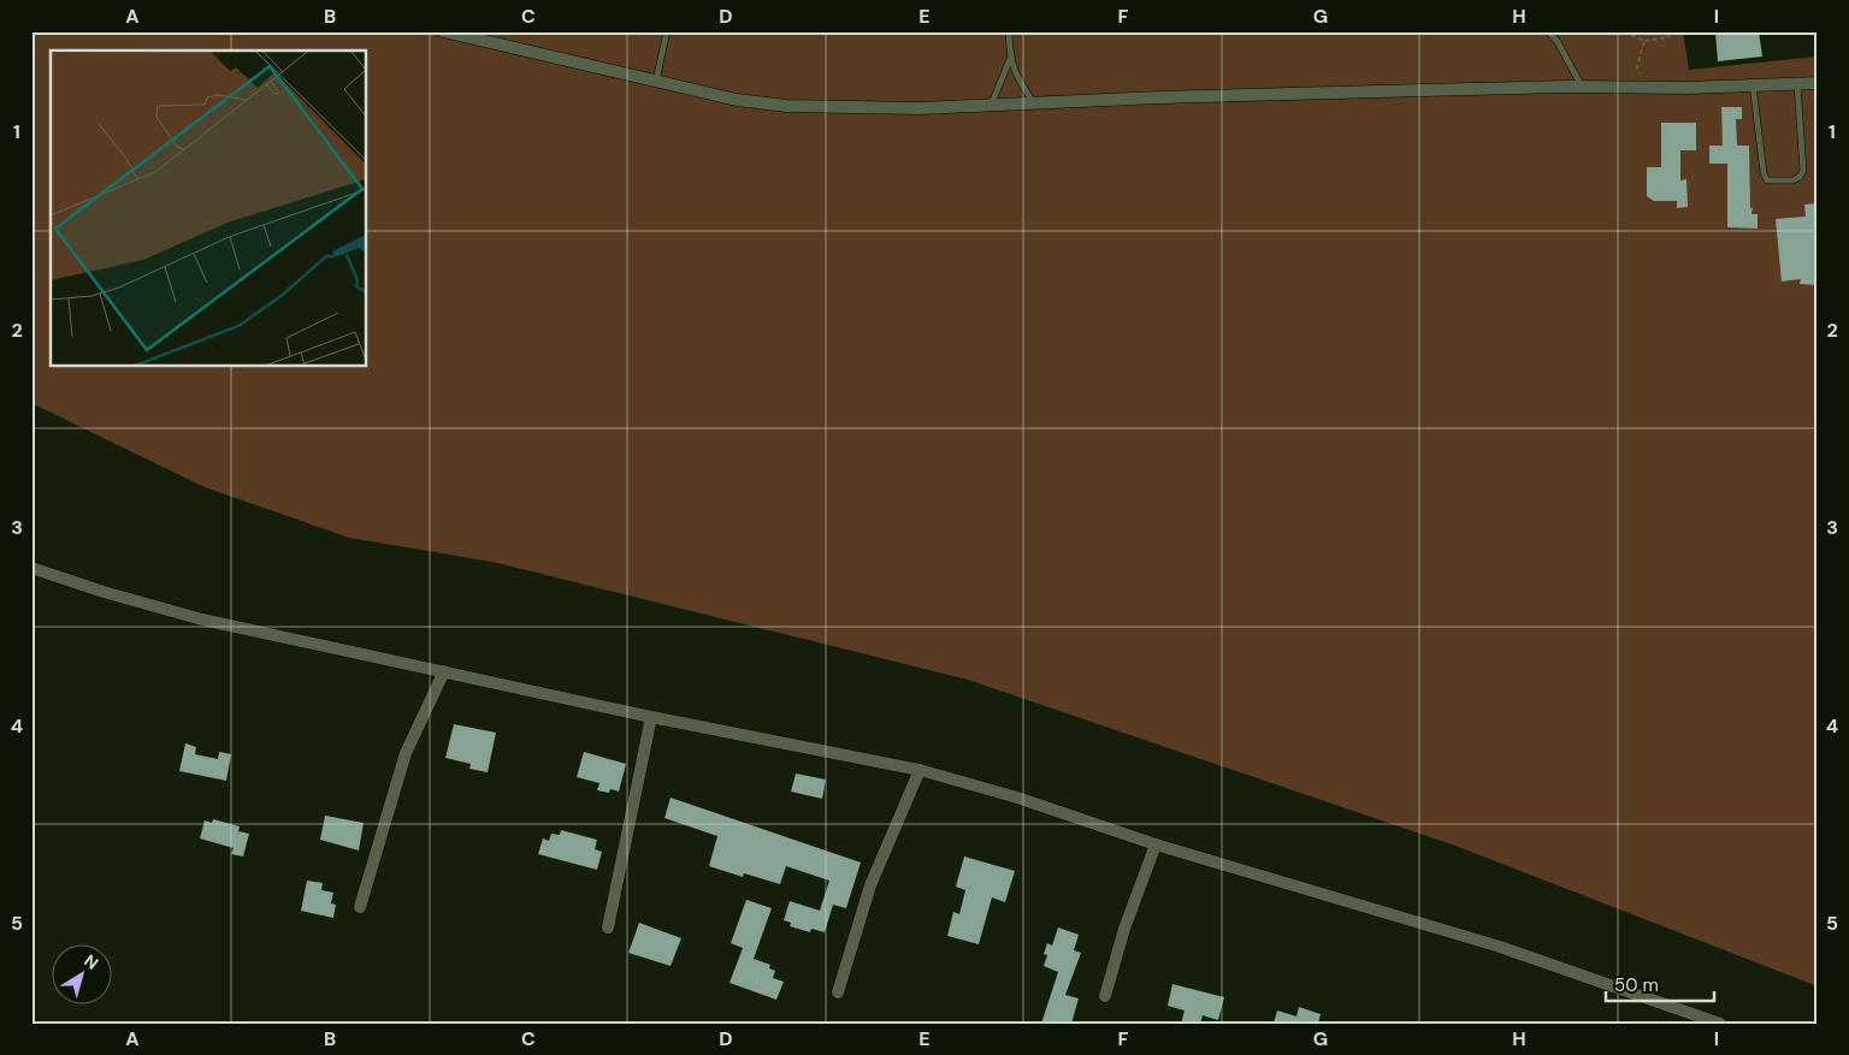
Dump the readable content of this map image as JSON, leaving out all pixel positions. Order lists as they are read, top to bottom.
{
  "scale_bar": "50 m",
  "north": "top right",
  "grid": {
    "columns": [
      "A",
      "B",
      "C",
      "D",
      "E",
      "F",
      "G",
      "H",
      "I"
    ],
    "rows": [
      "1",
      "2",
      "3",
      "4",
      "5"
    ]
  }
}
